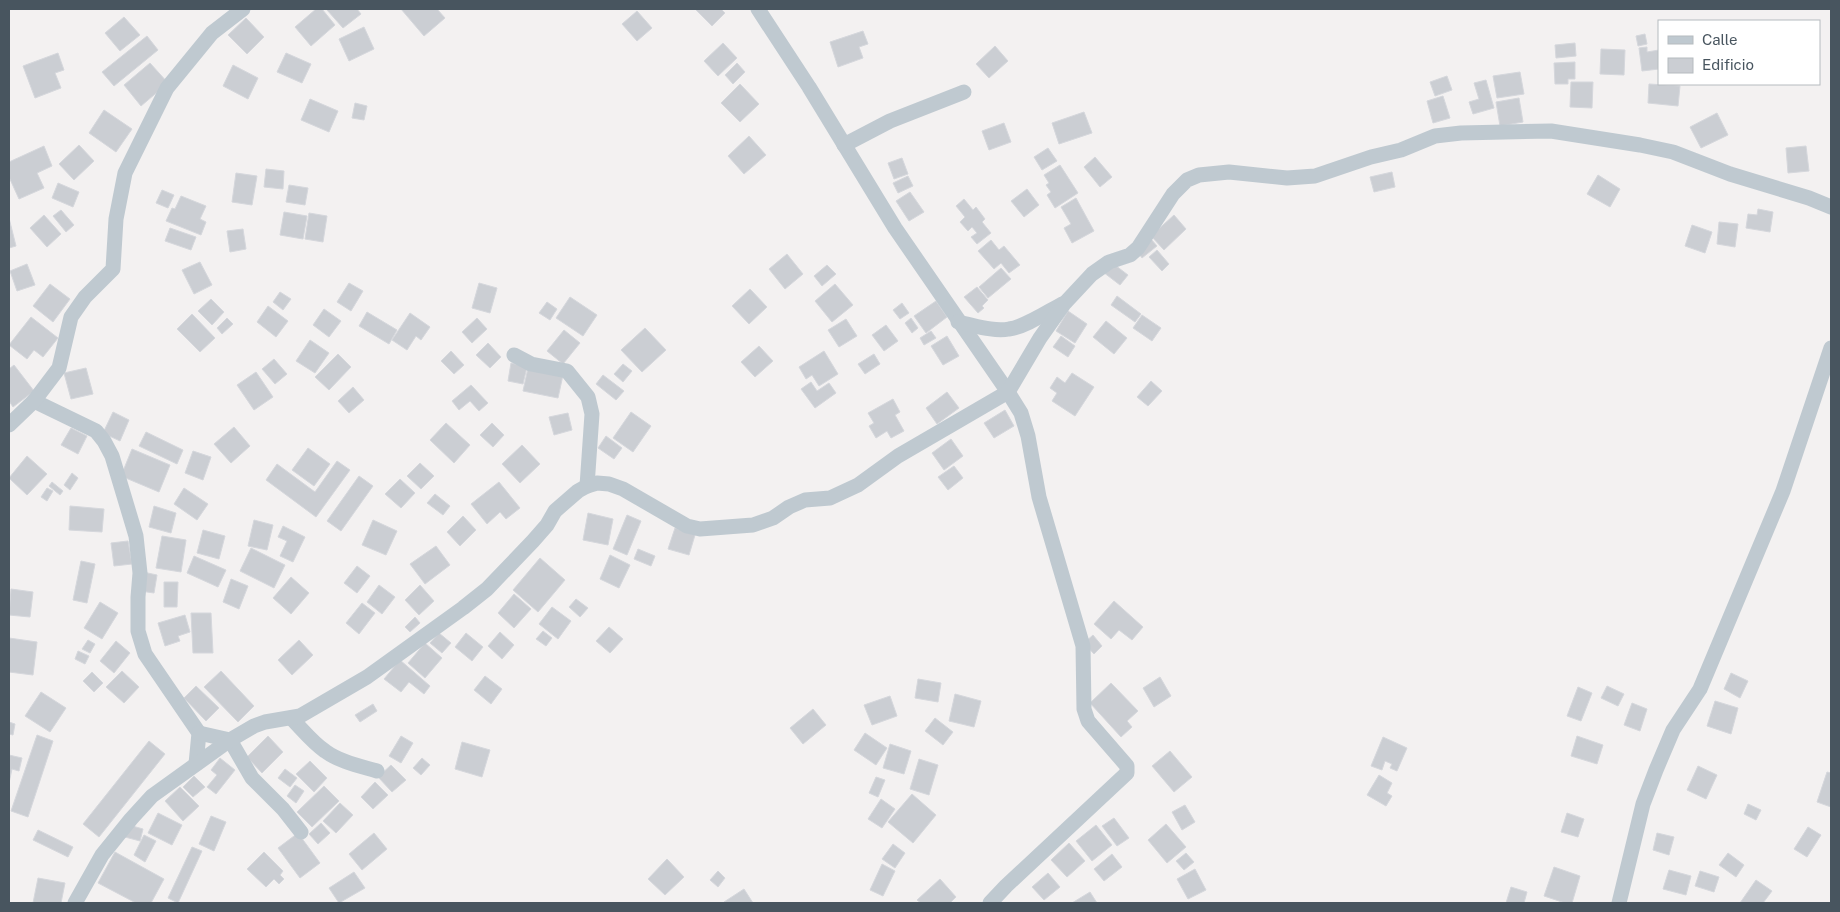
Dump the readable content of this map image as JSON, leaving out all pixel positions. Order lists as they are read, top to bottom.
{
  "legend": ["Calle", "Edificio"]
}
